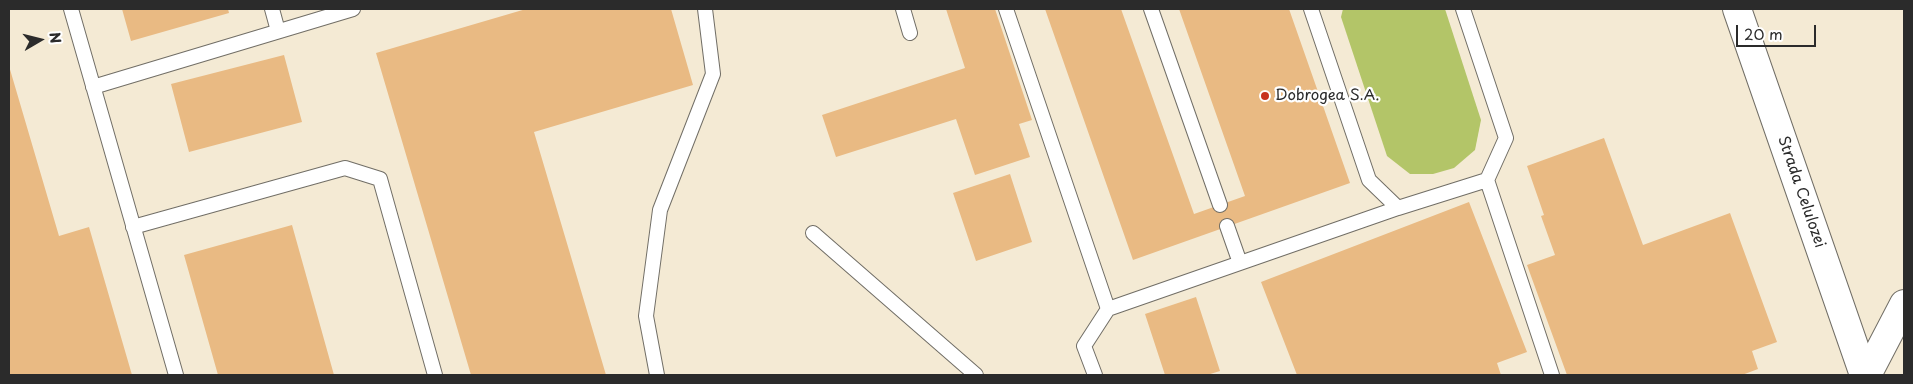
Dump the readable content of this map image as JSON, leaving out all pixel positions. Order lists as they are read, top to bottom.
{
  "streets": {
    "street": ["Strada Celulozei"]
  },
  "places": ["Dobrogea S.A."],
  "scale_bar": "20 m",
  "north": "right"
}
